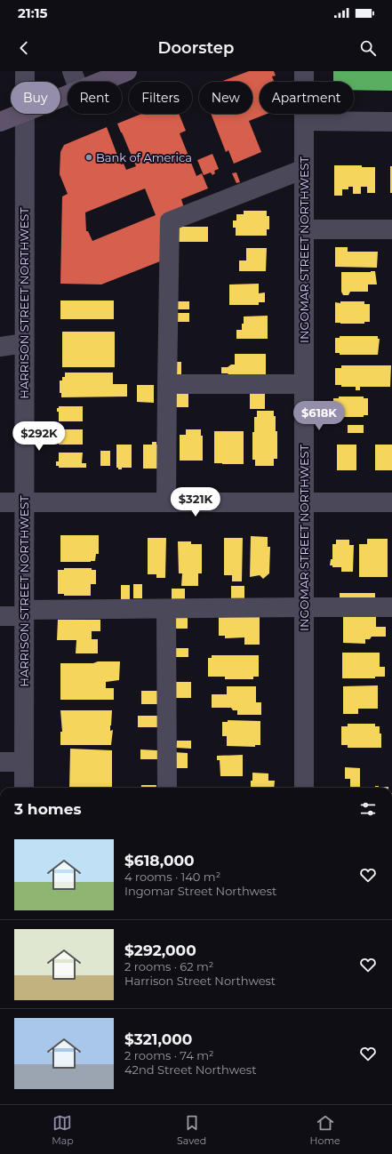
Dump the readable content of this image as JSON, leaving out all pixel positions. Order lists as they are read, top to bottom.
{
  "streets": {
    "street": ["INGOMAR STREET NORTHWEST", "HARRISON STREET NORTHWEST"]
  },
  "places": ["Bank of America"],
  "page": {
    "status": "21:15",
    "header": "Doorstep",
    "chip": [
      "Buy",
      "Rent",
      "Filters",
      "New",
      "Apartment"
    ],
    "price": ["$618K", "$292K", "$321K"],
    "heading": "3 homes",
    "list": [
      {
        "name": "$618,000",
        "note": "4 rooms · 140 m² · Ingomar Street Northwest"
      },
      {
        "name": "$292,000",
        "note": "2 rooms · 62 m² · Harrison Street Northwest"
      },
      {
        "name": "$321,000",
        "note": "2 rooms · 74 m² · 42nd Street Northwest"
      }
    ],
    "tabs": ["Map", "Saved", "Home"]
  }
}
